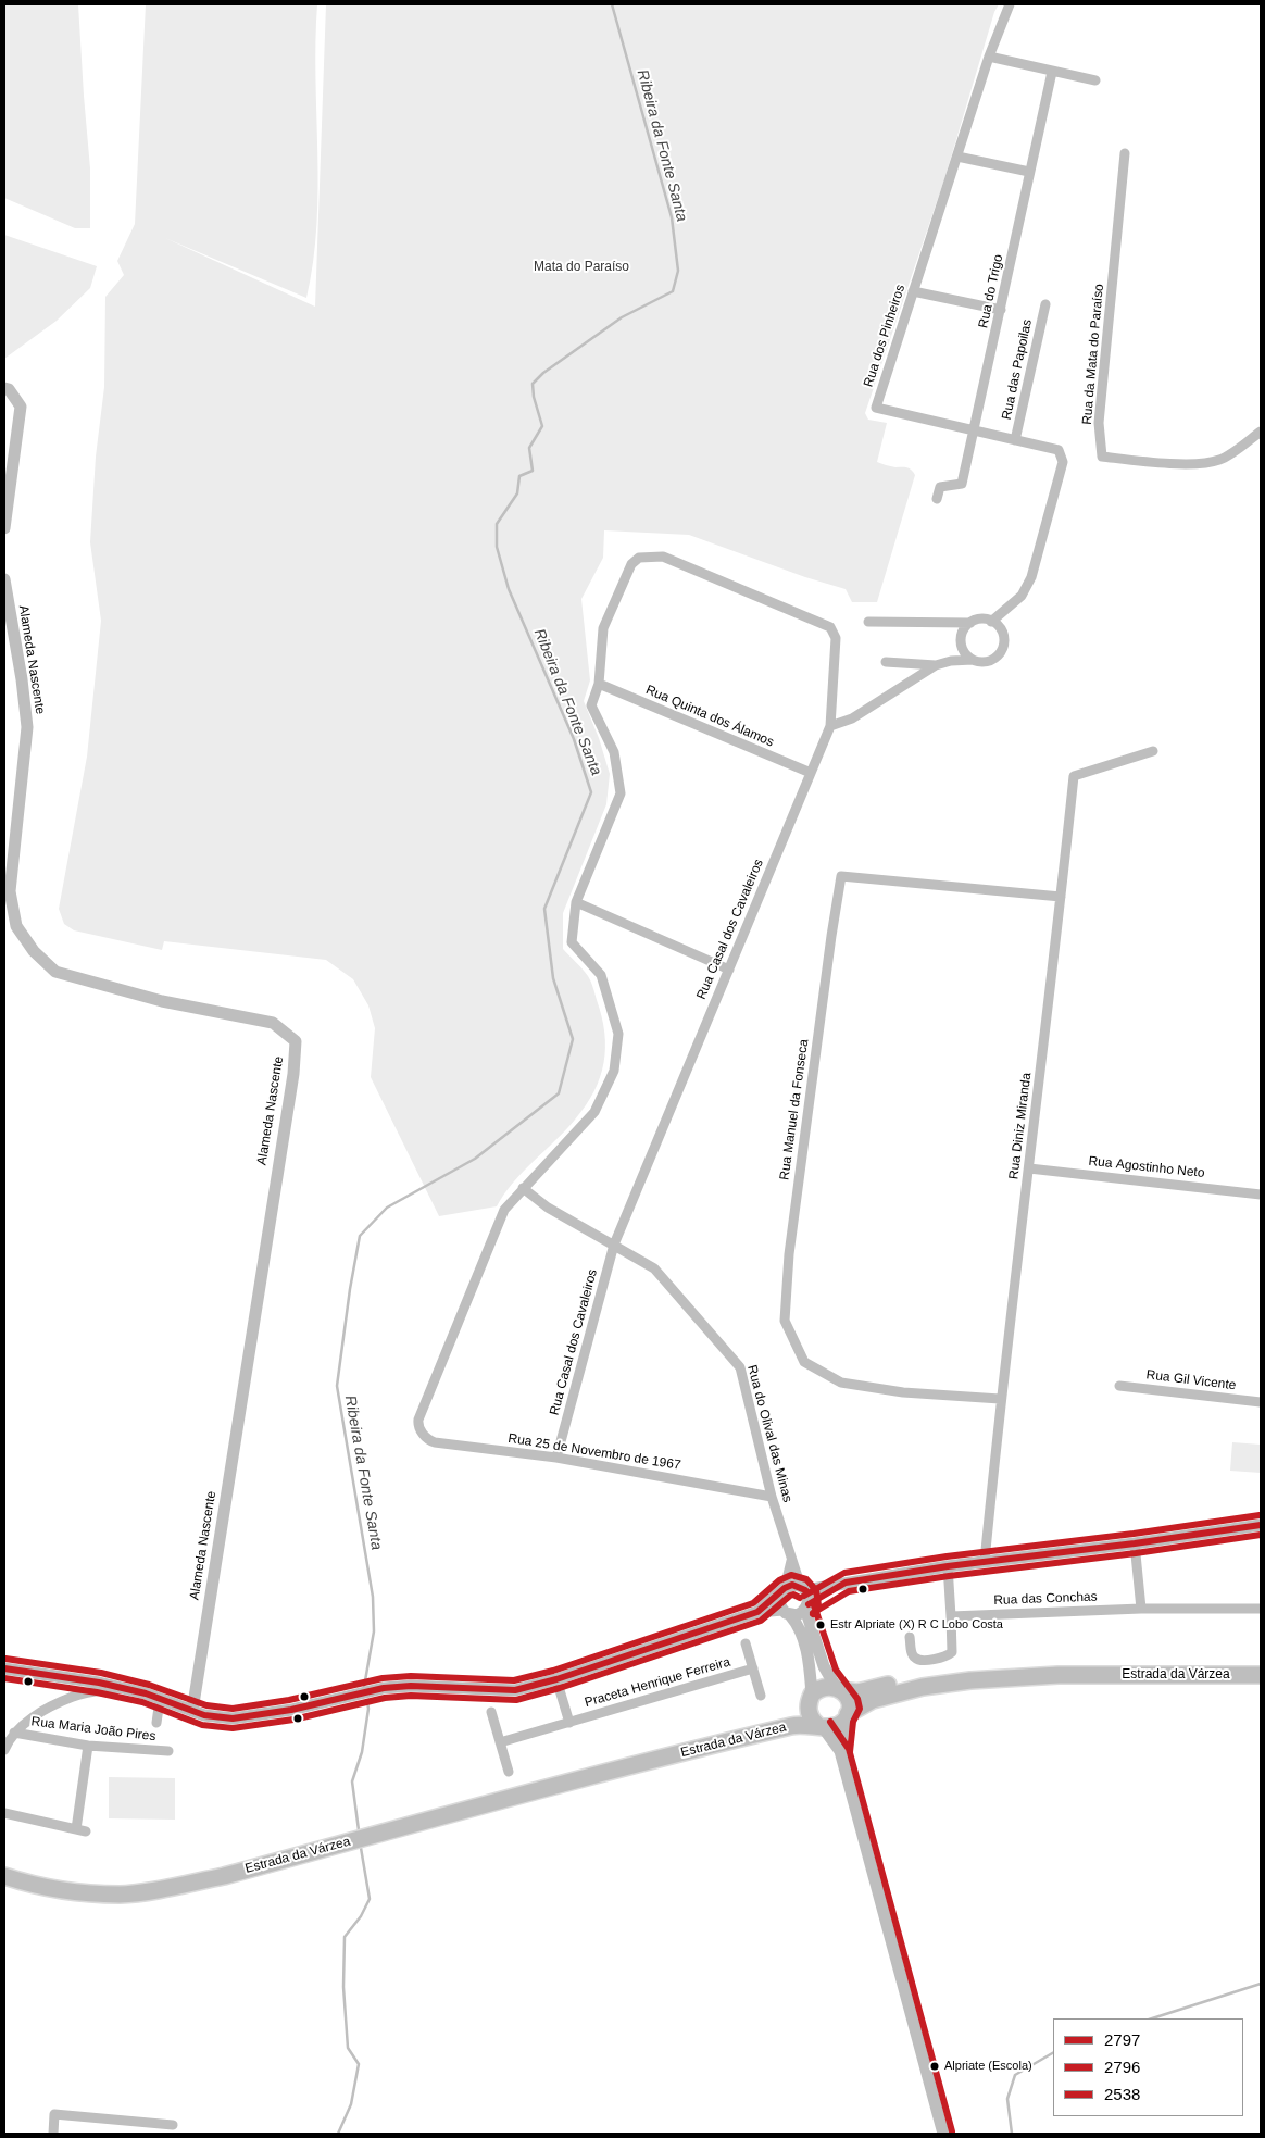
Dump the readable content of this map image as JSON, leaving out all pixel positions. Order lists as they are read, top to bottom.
{
  "streets": {
    "main road": ["Estrada da Várzea"],
    "street": [
      "Rua do Trigo",
      "Rua dos Pinheiros",
      "Rua da Mata do Paraíso",
      "Rua das Papoilas",
      "Alameda Nascente",
      "Rua Quinta dos Álamos",
      "Rua Casal dos Cavaleiros",
      "Rua Manuel da Fonseca",
      "Rua Diniz Miranda",
      "Rua Agostinho Neto",
      "Rua Gil Vicente",
      "Rua do Olival das Minas",
      "Rua 25 de Novembro de 1967",
      "Rua das Conchas",
      "Praceta Henrique Ferreira",
      "Rua Maria João Pires"
    ]
  },
  "crossings": [
    ["Rua do Trigo", "Rua dos Pinheiros"],
    ["Rua dos Pinheiros", "Rua das Papoilas"],
    ["Rua Quinta dos Álamos", "Rua Casal dos Cavaleiros"],
    ["Rua Casal dos Cavaleiros", "Rua do Olival das Minas"],
    ["Rua Casal dos Cavaleiros", "Rua 25 de Novembro de 1967"],
    ["Rua Manuel da Fonseca", "Rua Diniz Miranda"],
    ["Rua Diniz Miranda", "Rua Agostinho Neto"],
    ["Rua do Olival das Minas", "Rua 25 de Novembro de 1967"]
  ],
  "water": ["Ribeira da Fonte Santa"],
  "parks": ["Mata do Paraíso"],
  "places": ["Estr Alpriate (X) R C Lobo Costa", "Alpriate (Escola)"],
  "lines": ["transit line 2538", "transit line 2797", "transit line 2796"],
  "legend": ["2797", "2796", "2538"]
}
